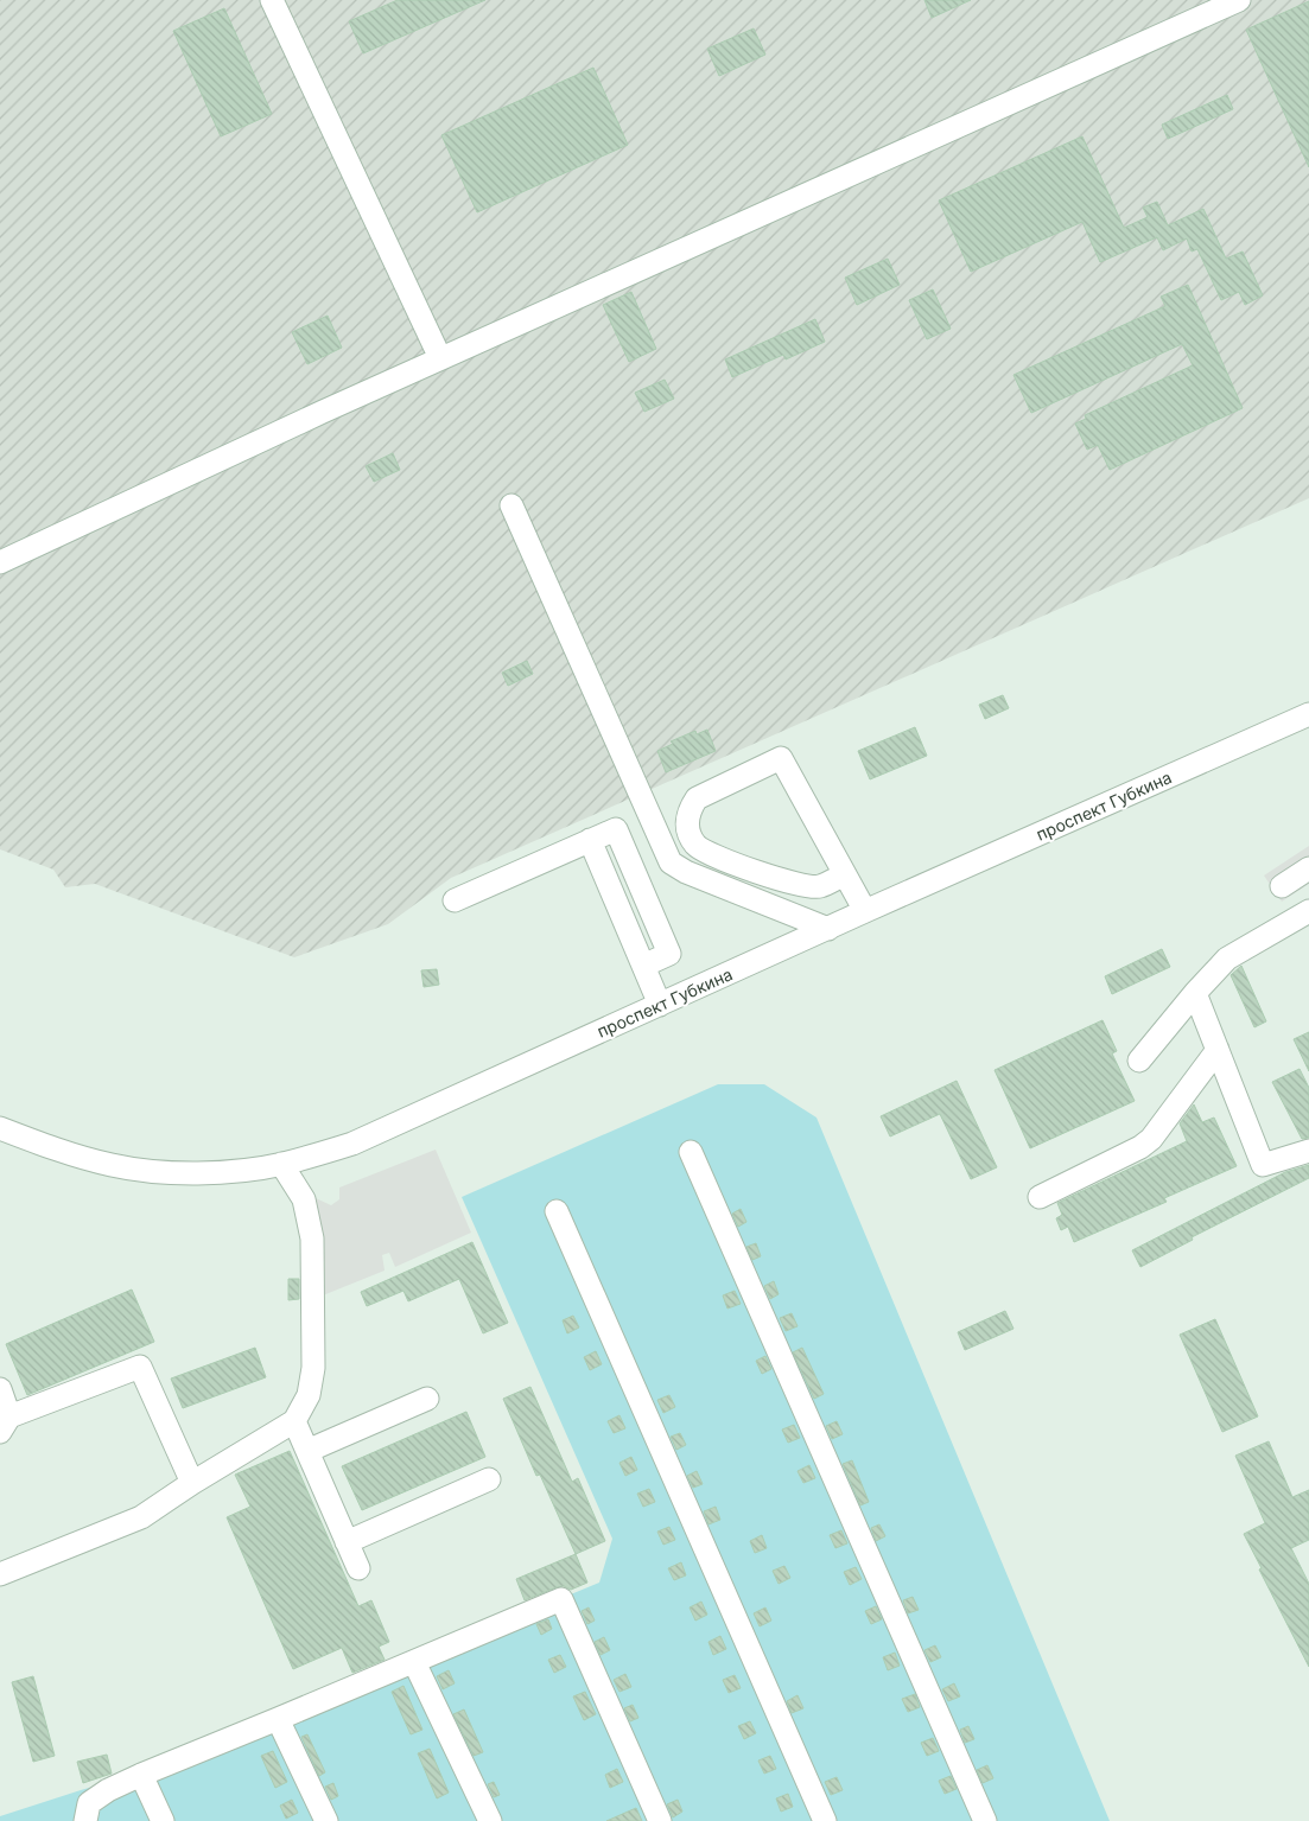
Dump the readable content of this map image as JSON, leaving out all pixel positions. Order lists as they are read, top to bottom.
{
  "streets": {
    "street": ["проспект Губкина"]
  }
}
